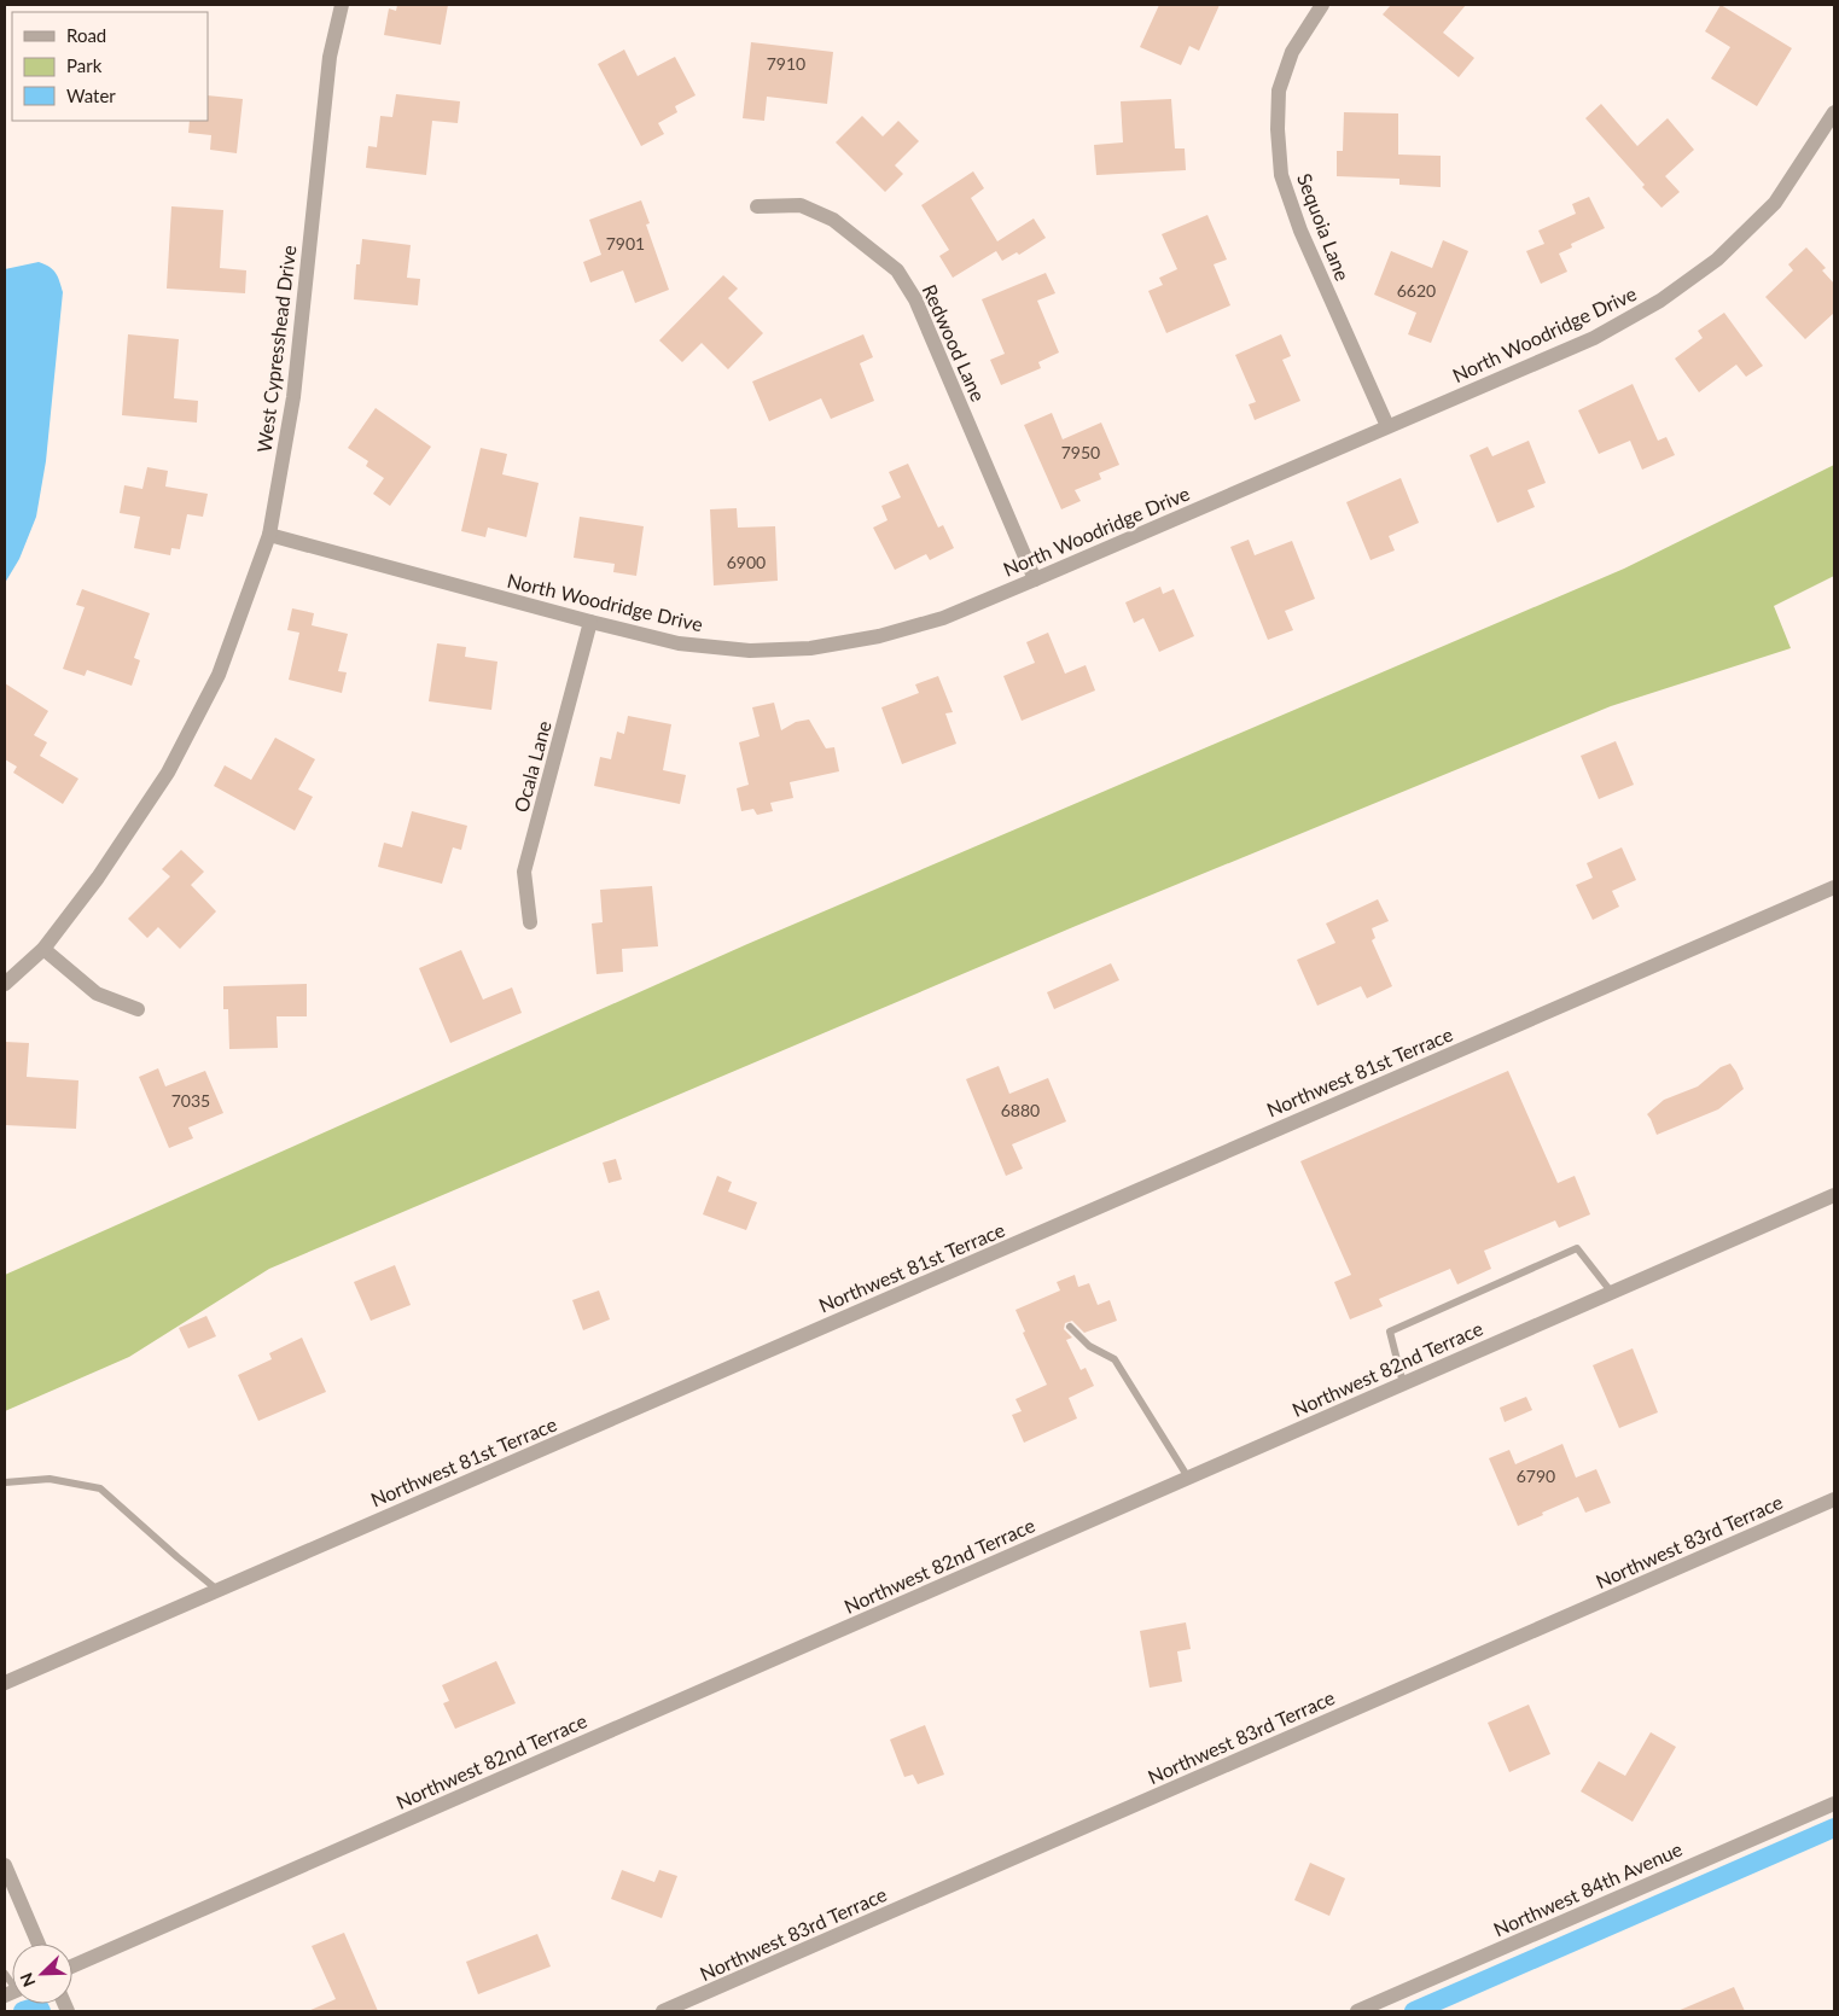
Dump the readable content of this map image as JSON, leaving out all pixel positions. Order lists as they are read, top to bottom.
{
  "streets": {
    "street": [
      "Sequoia Lane",
      "North Woodridge Drive",
      "Redwood Lane",
      "West Cypresshead Drive",
      "Ocala Lane",
      "Northwest 81st Terrace",
      "Northwest 82nd Terrace",
      "Northwest 83rd Terrace",
      "Northwest 84th Avenue"
    ]
  },
  "crossings": [
    ["Sequoia Lane", "North Woodridge Drive"],
    ["North Woodridge Drive", "Redwood Lane"],
    ["North Woodridge Drive", "West Cypresshead Drive"],
    ["North Woodridge Drive", "Ocala Lane"]
  ],
  "house_numbers": [
    "7910",
    "7901",
    "6620",
    "7950",
    "6900",
    "7035",
    "6880",
    "6790"
  ],
  "legend": ["Road", "Park", "Water"],
  "north": "bottom left"
}
